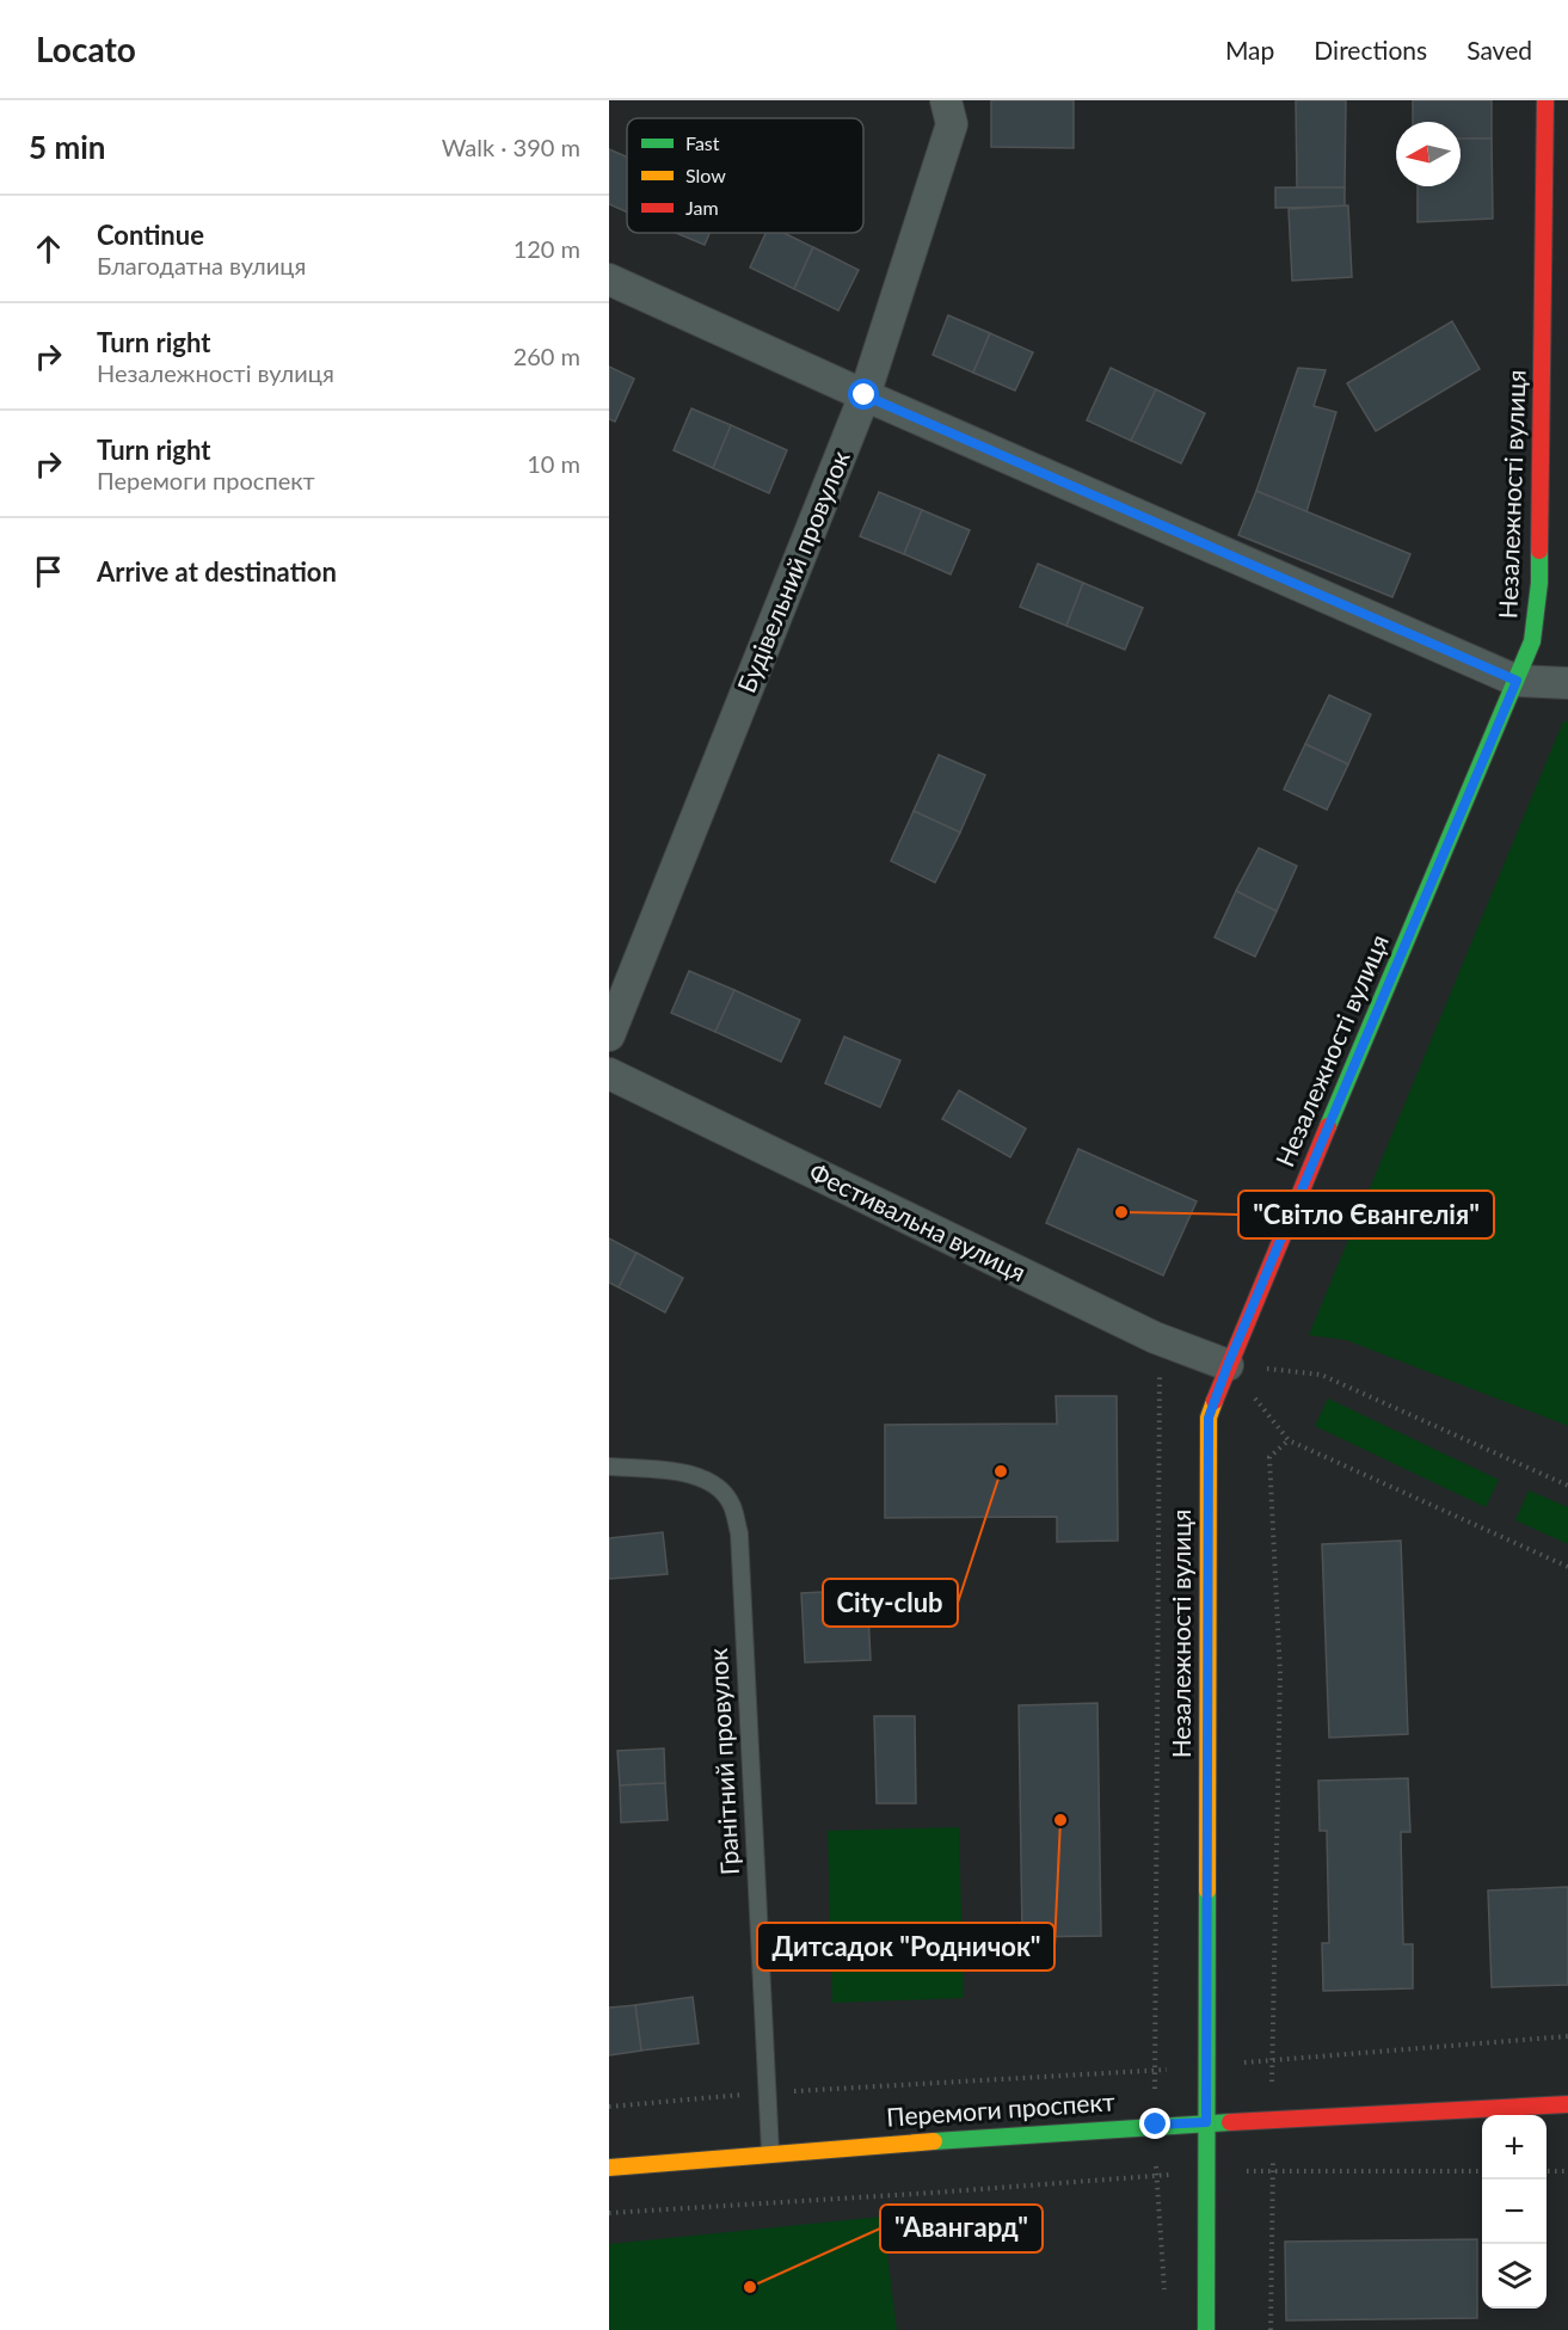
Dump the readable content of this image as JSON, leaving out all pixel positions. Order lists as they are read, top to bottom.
{
  "streets": {
    "street": [
      "Незалежності вулиця",
      "Будівельний провулок",
      "Фестивальна вулиця",
      "Перемоги проспект"
    ],
    "lane": ["Гранітний провулок"]
  },
  "crossings": [
    ["Незалежності вулиця", "Фестивальна вулиця"],
    ["Незалежності вулиця", "Перемоги проспект"],
    ["Гранітний провулок", "Перемоги проспект"]
  ],
  "places": [
    "\"Світло Євангелія\"",
    "City-club",
    "Дитсадок \"Родничок\"",
    "\"Авангард\""
  ],
  "legend": ["Fast", "Slow", "Jam"],
  "north": "left",
  "page": {
    "header": "Locato",
    "nav": ["Map", "Directions", "Saved"],
    "heading": ["5 min", "Walk · 390 m"],
    "list": [
      ["Continue", "Благодатна вулиця", "120 m"],
      ["Turn right", "Незалежності вулиця", "260 m"],
      ["Turn right", "Перемоги проспект", "10 m"],
      "Arrive at destination"
    ],
    "map_buttons": ["+", "−"]
  }
}
